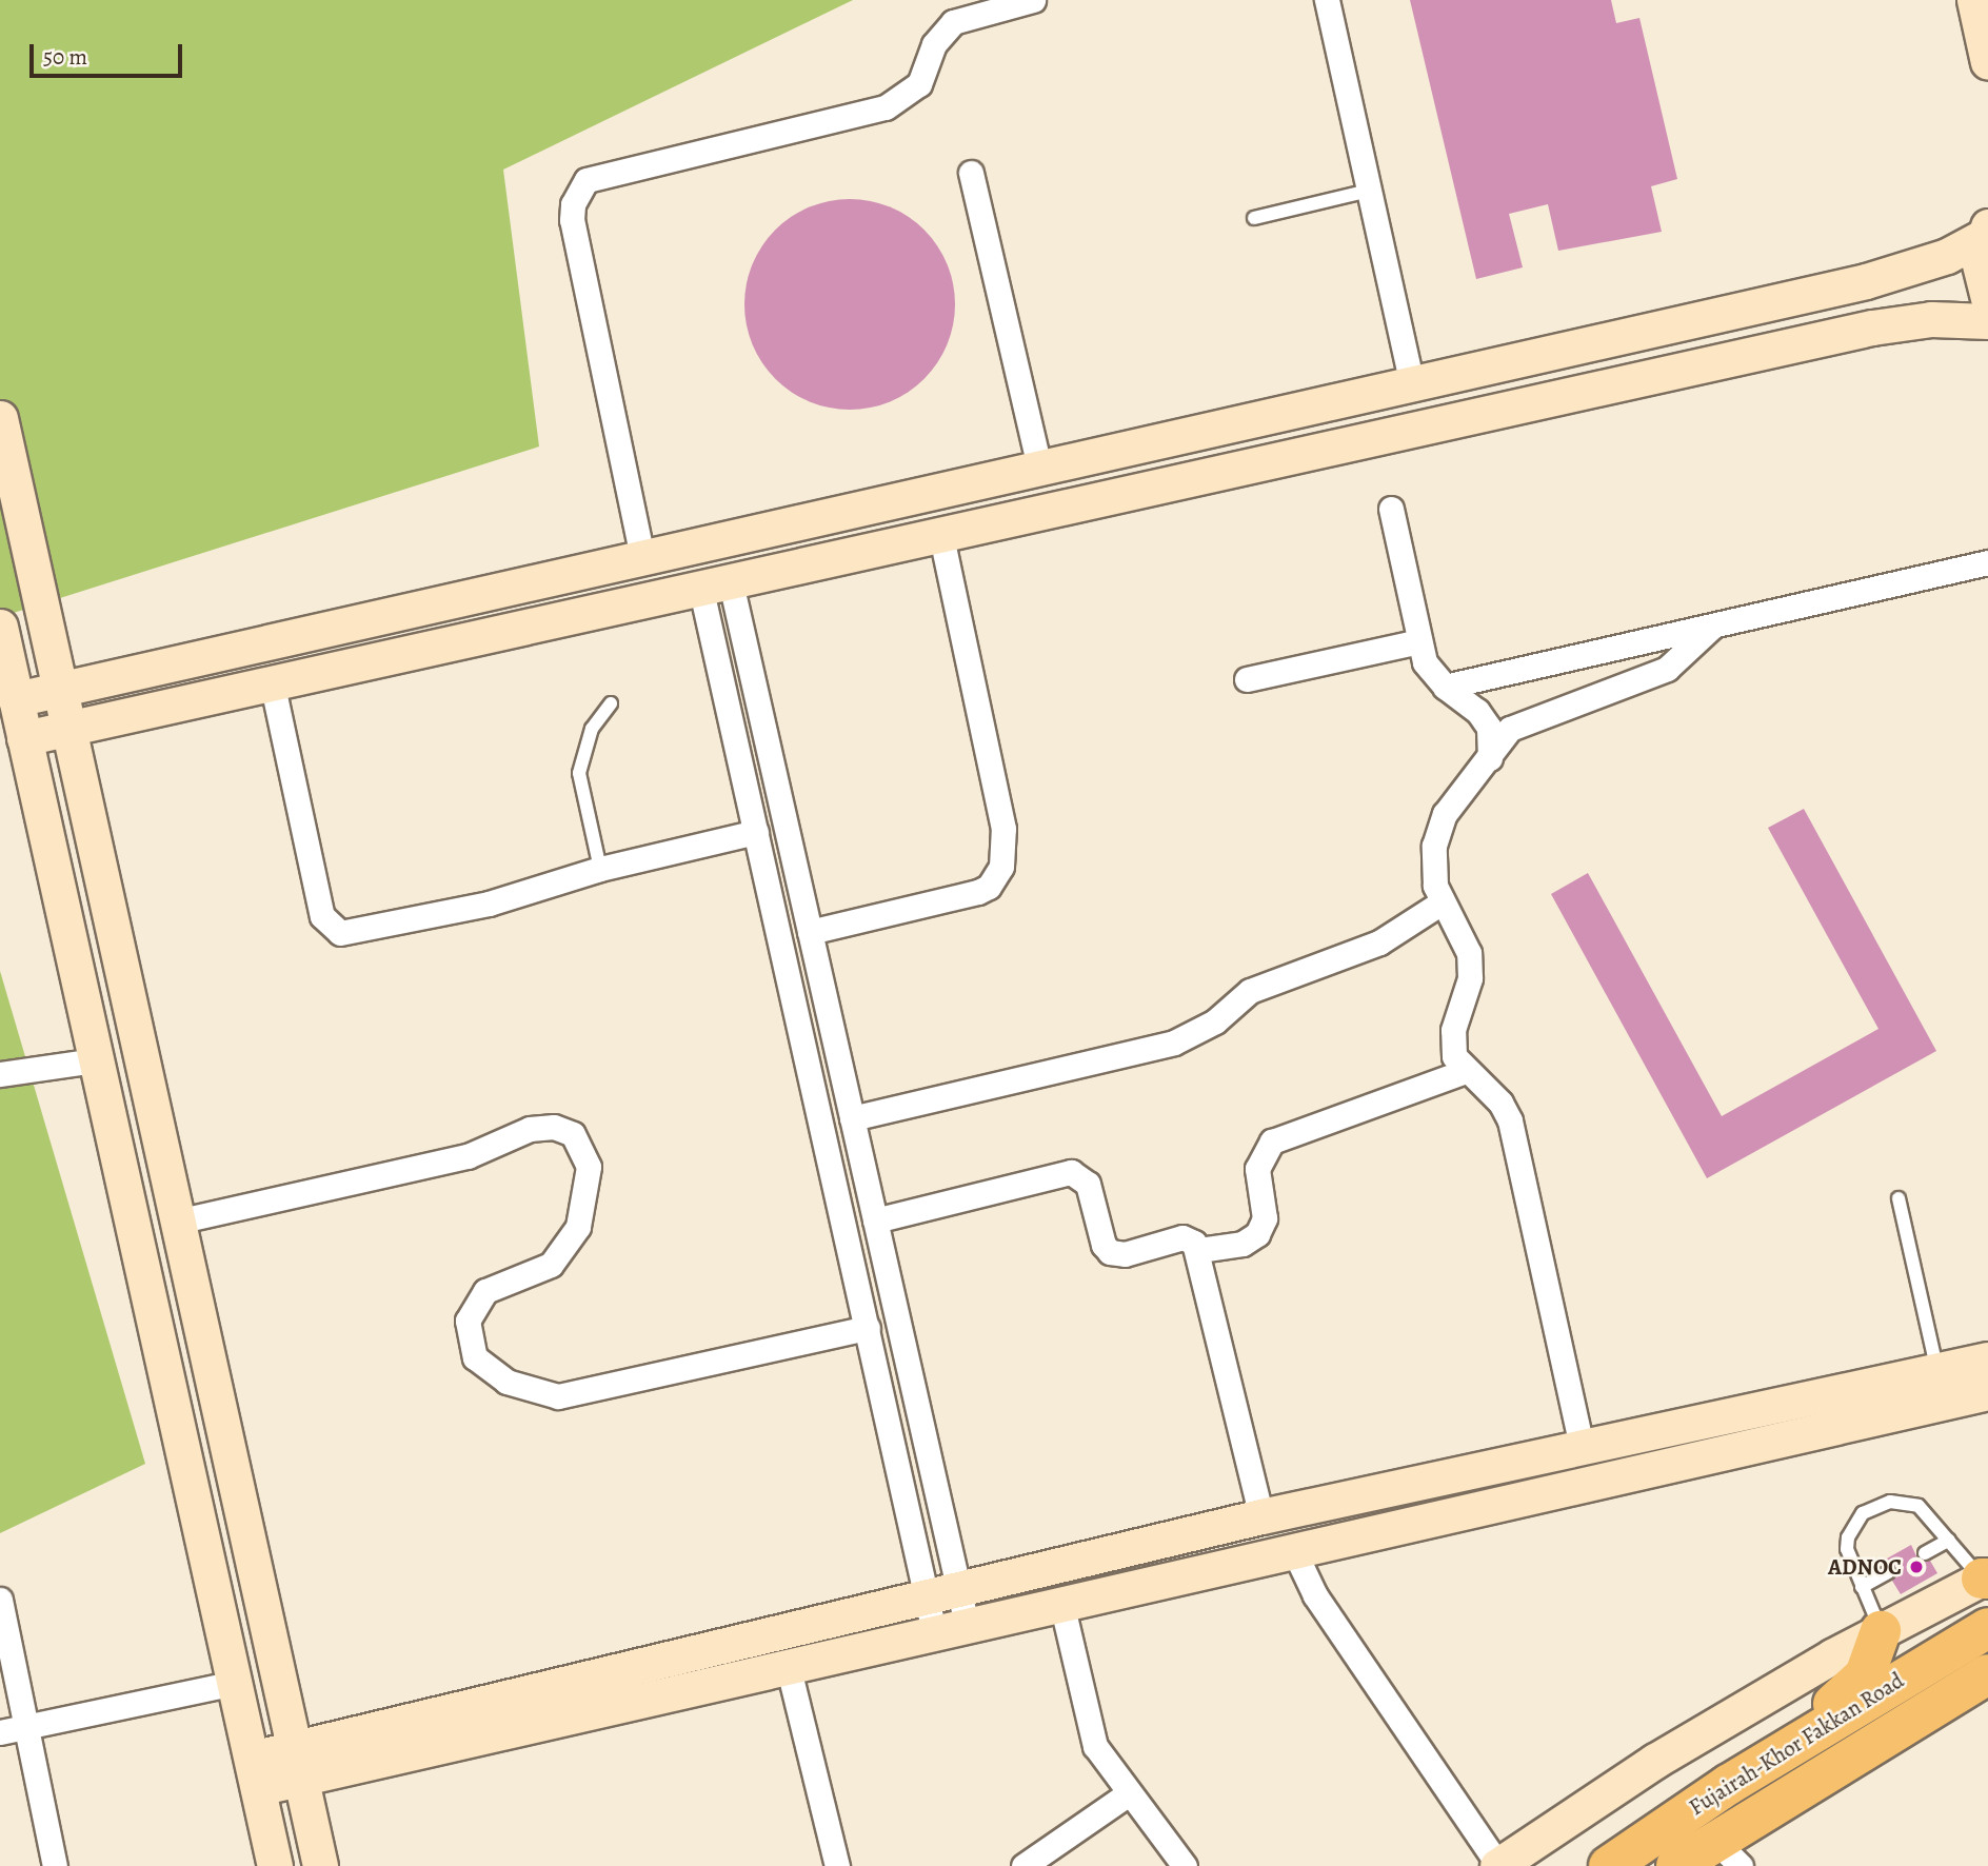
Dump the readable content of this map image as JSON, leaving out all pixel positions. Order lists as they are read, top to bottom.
{
  "streets": {
    "highway": ["Fujairah-Khor Fakkan Road"]
  },
  "places": ["ADNOC"],
  "scale_bar": "50 m"
}
